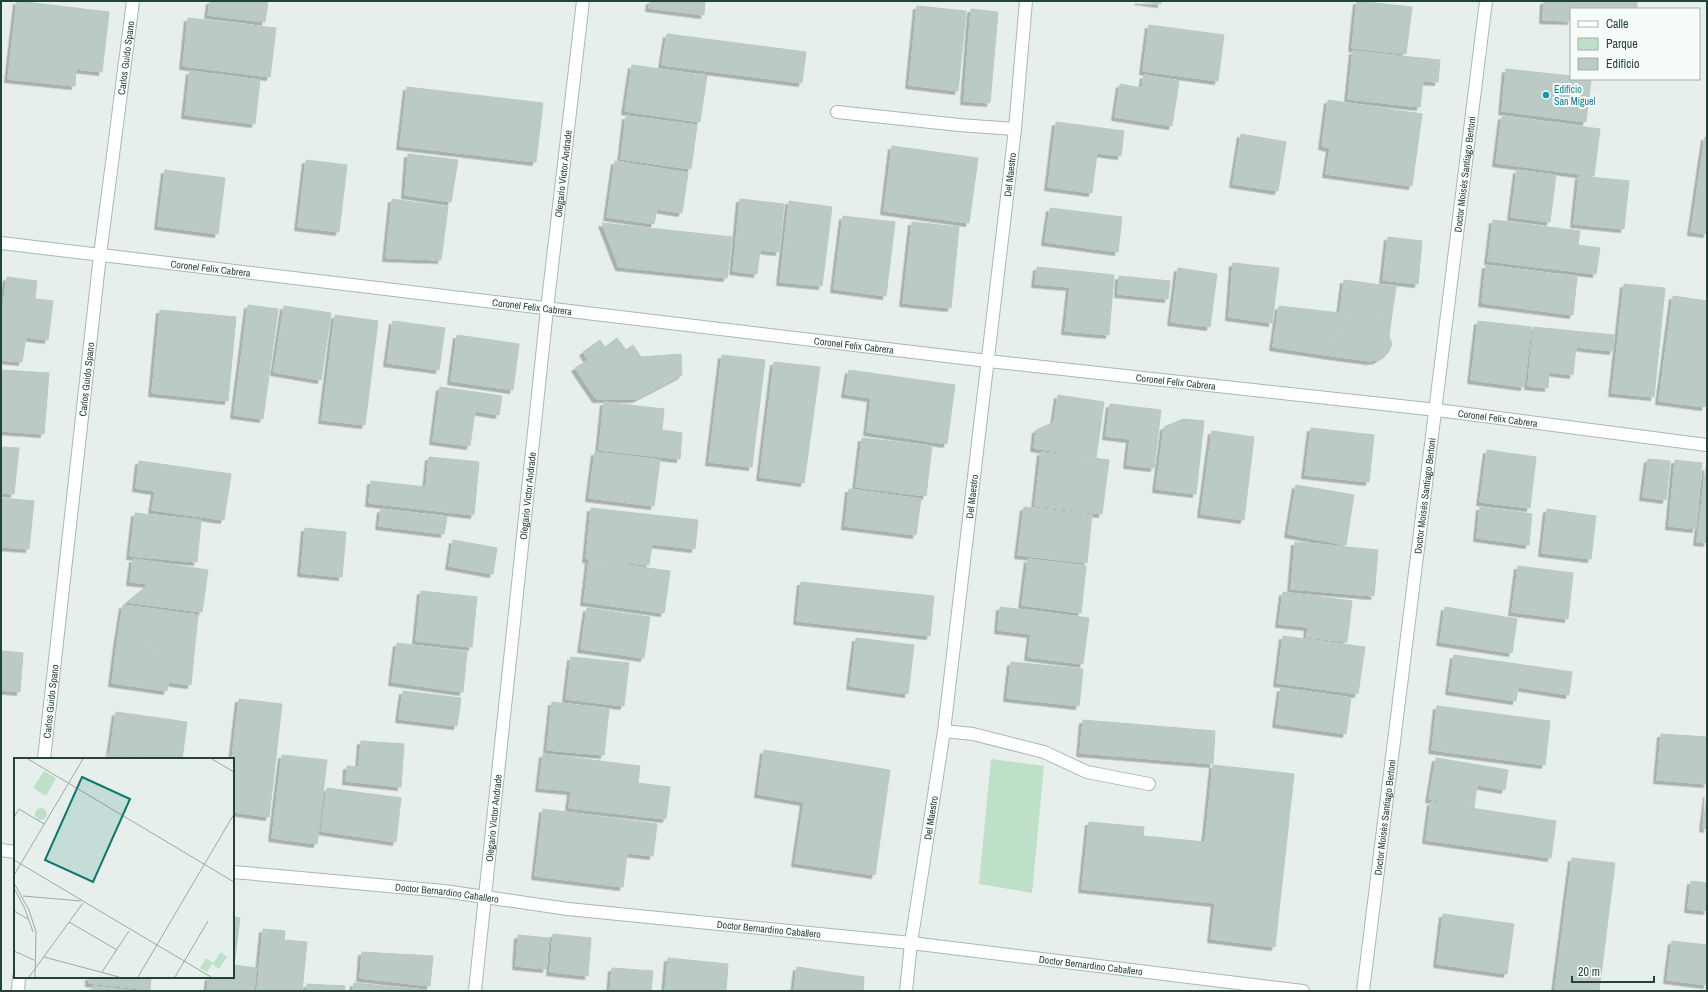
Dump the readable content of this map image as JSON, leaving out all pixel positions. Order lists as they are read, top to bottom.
{
  "streets": {
    "street": [
      "Carlos Guido Spano",
      "Olegario Victor Andrade",
      "Del Maestro",
      "Doctor Moisés Santiago Bertoni",
      "Coronel Felix Cabrera",
      "Doctor Bernardino Caballero"
    ]
  },
  "crossings": [
    ["Carlos Guido Spano", "Coronel Felix Cabrera"],
    ["Olegario Victor Andrade", "Coronel Felix Cabrera"],
    ["Olegario Victor Andrade", "Doctor Bernardino Caballero"],
    ["Del Maestro", "Coronel Felix Cabrera"],
    ["Del Maestro", "Doctor Bernardino Caballero"],
    ["Doctor Moisés Santiago Bertoni", "Coronel Felix Cabrera"]
  ],
  "places": ["Edificio San Miguel"],
  "legend": ["Calle", "Parque", "Edificio"],
  "scale_bar": "20 m"
}
